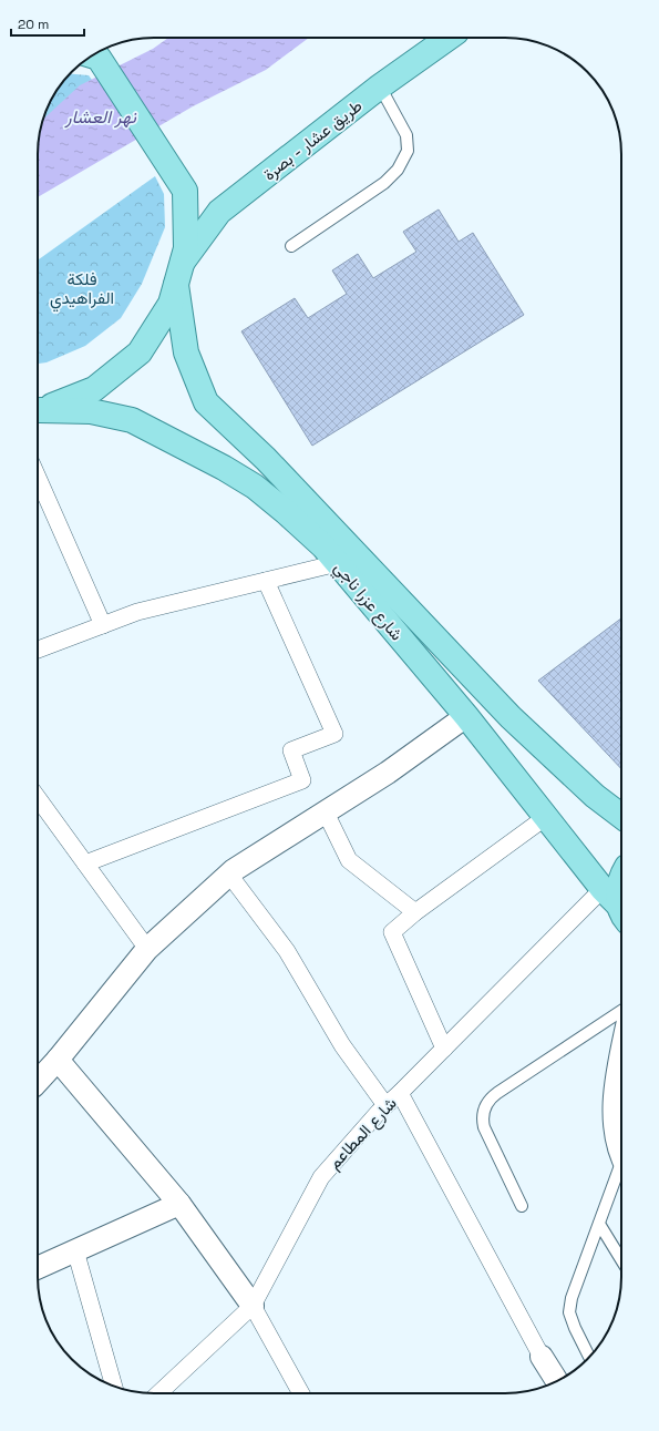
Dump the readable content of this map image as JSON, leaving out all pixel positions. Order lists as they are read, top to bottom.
{
  "streets": {
    "main road": ["طريق عشار - بصرة", "شارع عزرا ناجي"],
    "street": ["شارع المطاعم"]
  },
  "crossings": [
    ["شارع عزرا ناجي", "شارع المطاعم"]
  ],
  "water": ["نهر العشار"],
  "parks": ["فلكة الفراهيدي"],
  "scale_bar": "20 m"
}
